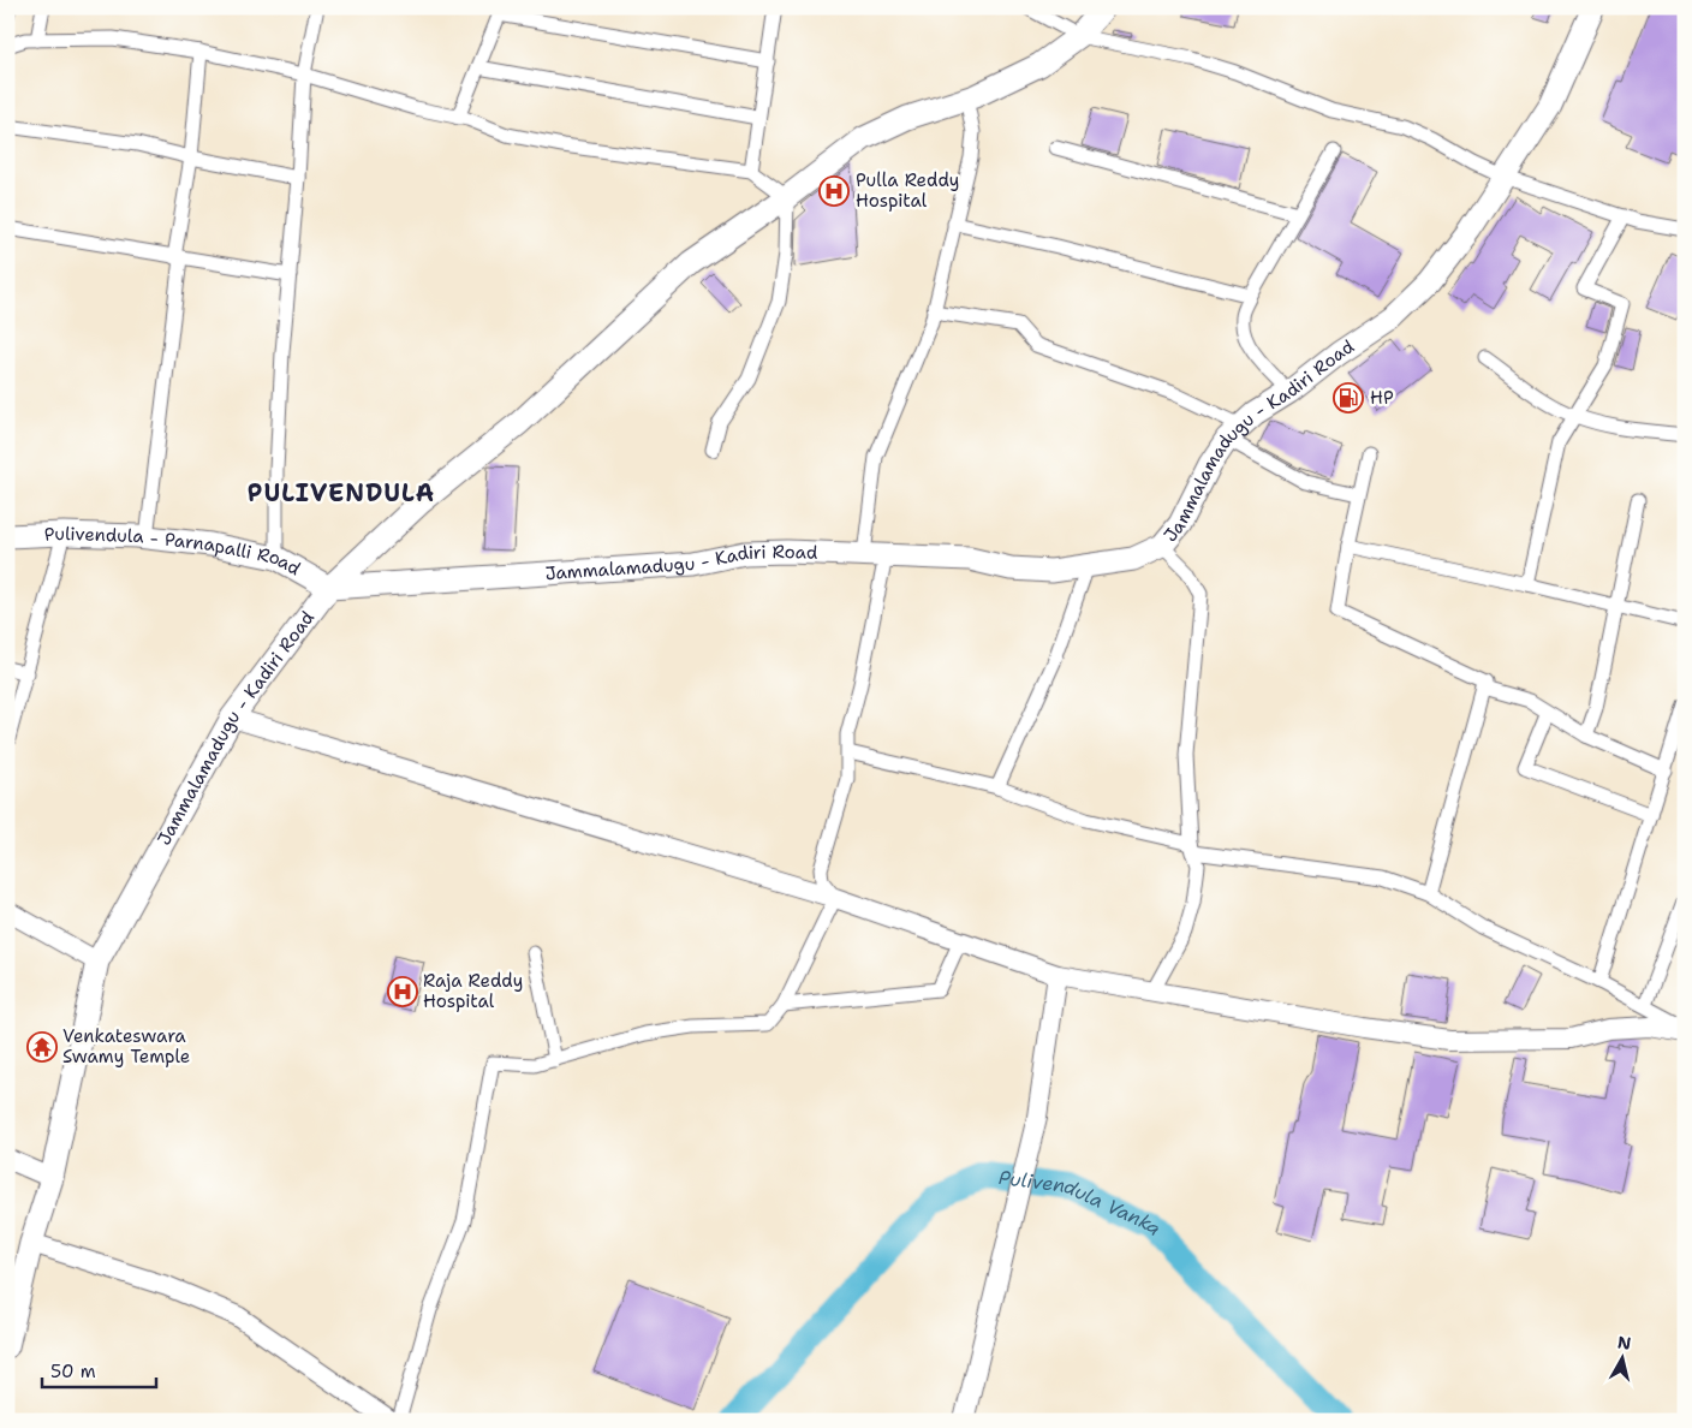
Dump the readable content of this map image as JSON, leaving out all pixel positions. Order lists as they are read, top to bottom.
{
  "streets": {
    "main road": ["Jammalamadugu - Kadiri Road", "Pulivendula - Parnapalli Road"]
  },
  "crossings": [
    ["Jammalamadugu - Kadiri Road", "Pulivendula - Parnapalli Road"]
  ],
  "districts": ["PULIVENDULA"],
  "water": ["Pulivendula Vanka"],
  "places": {
    "hospital": ["Pulla Reddy Hospital", "Raja Reddy Hospital"],
    "fuel station": ["HP"],
    "temple": ["Venkateswara Swamy Temple"]
  },
  "scale_bar": "50 m",
  "north": "top"
}
